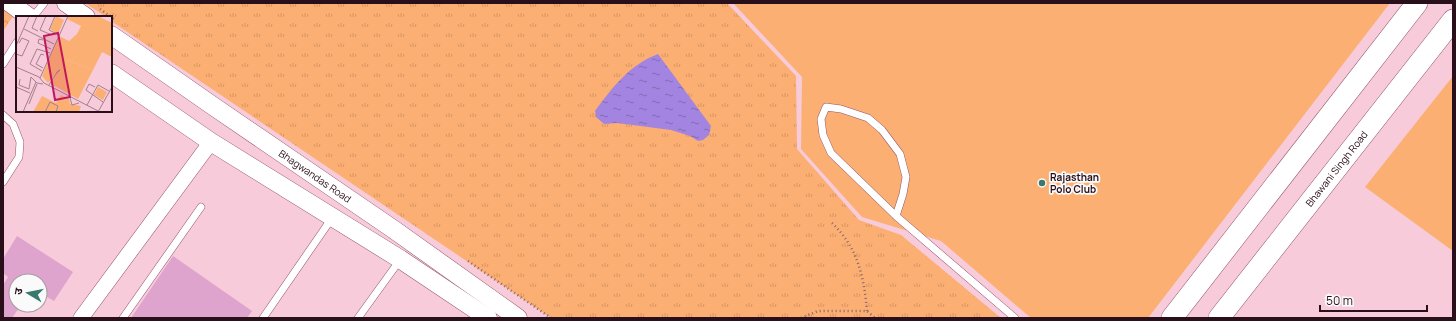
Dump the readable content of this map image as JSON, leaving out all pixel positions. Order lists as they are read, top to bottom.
{
  "streets": {
    "main road": ["Bhawani Singh Road"],
    "street": ["Bhagwandas Road"]
  },
  "places": ["Rajasthan Polo Club"],
  "scale_bar": "50 m",
  "north": "left"
}
